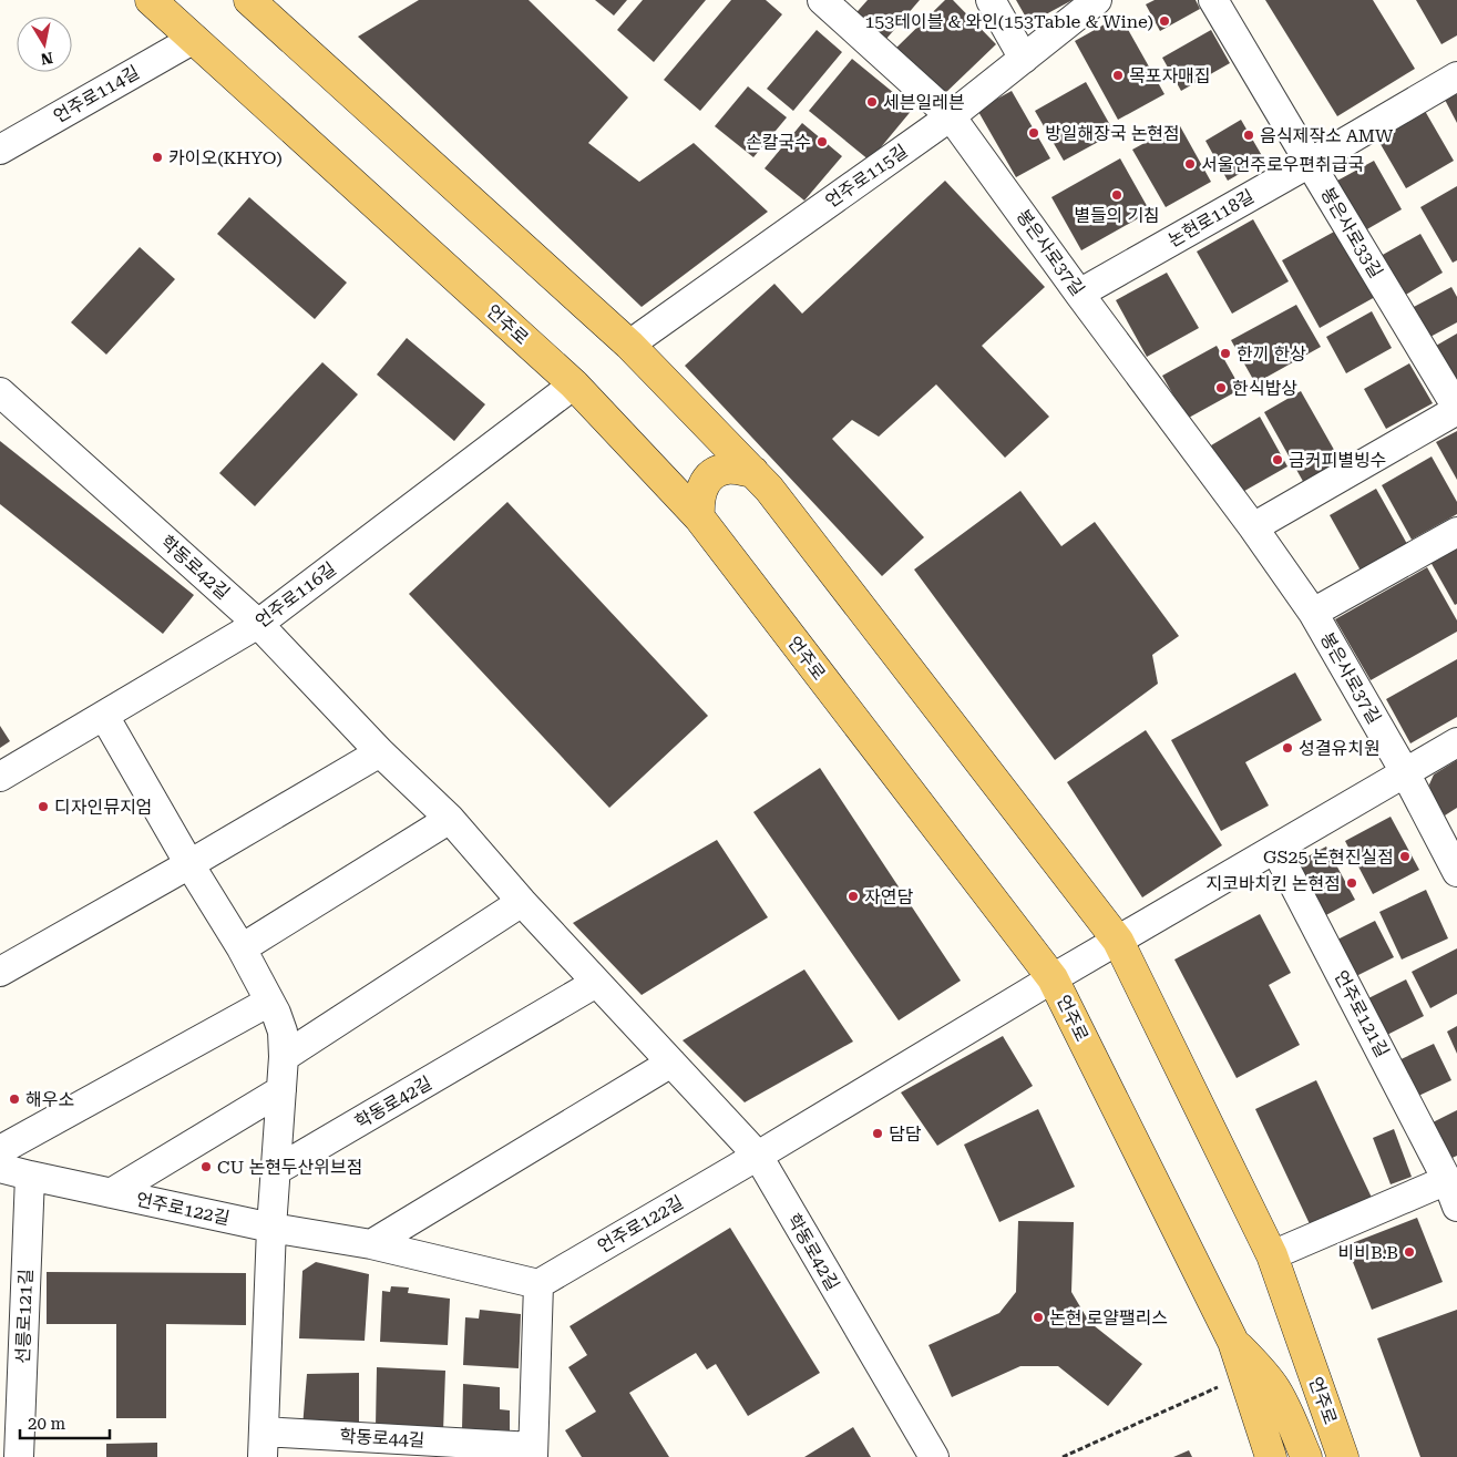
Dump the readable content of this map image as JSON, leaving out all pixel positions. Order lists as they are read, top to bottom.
{
  "streets": {
    "main road": ["언주로"],
    "street": [
      "언주로114길",
      "언주로115길",
      "논현로118길",
      "봉은사로33길",
      "봉은사로37길",
      "학동로42길",
      "언주로116길",
      "언주로121길",
      "언주로122길",
      "선릉로121길",
      "학동로44길"
    ]
  },
  "crossings": [
    ["언주로114길", "언주로"],
    ["언주로115길", "봉은사로37길"],
    ["언주로115길", "언주로"],
    ["논현로118길", "봉은사로33길"],
    ["논현로118길", "봉은사로37길"],
    ["언주로", "언주로116길"],
    ["언주로", "언주로122길"],
    ["학동로42길", "언주로116길"],
    ["학동로42길", "언주로122길"],
    ["언주로122길", "선릉로121길"],
    ["언주로122길", "학동로44길"]
  ],
  "places": [
    "153테이블 & 와인(153Table & Wine)",
    "목포자매집",
    "세븐일레븐",
    "방일해장국 논현점",
    "음식제작소 AMW",
    "손칼국수",
    "카이오(KHYO)",
    "서울언주로우편취급국",
    "별들의 기침",
    "한끼 한상",
    "한식밥상",
    "금커피별빙수",
    "성결유치원",
    "디자인뮤지엄",
    "GS25 논현진실점",
    "지코바치킨 논현점",
    "자연담",
    "해우소",
    "담담",
    "CU 논현두산위브점",
    "비비B.B",
    "논현 로얄팰리스"
  ],
  "scale_bar": "20 m",
  "north": "bottom"
}
